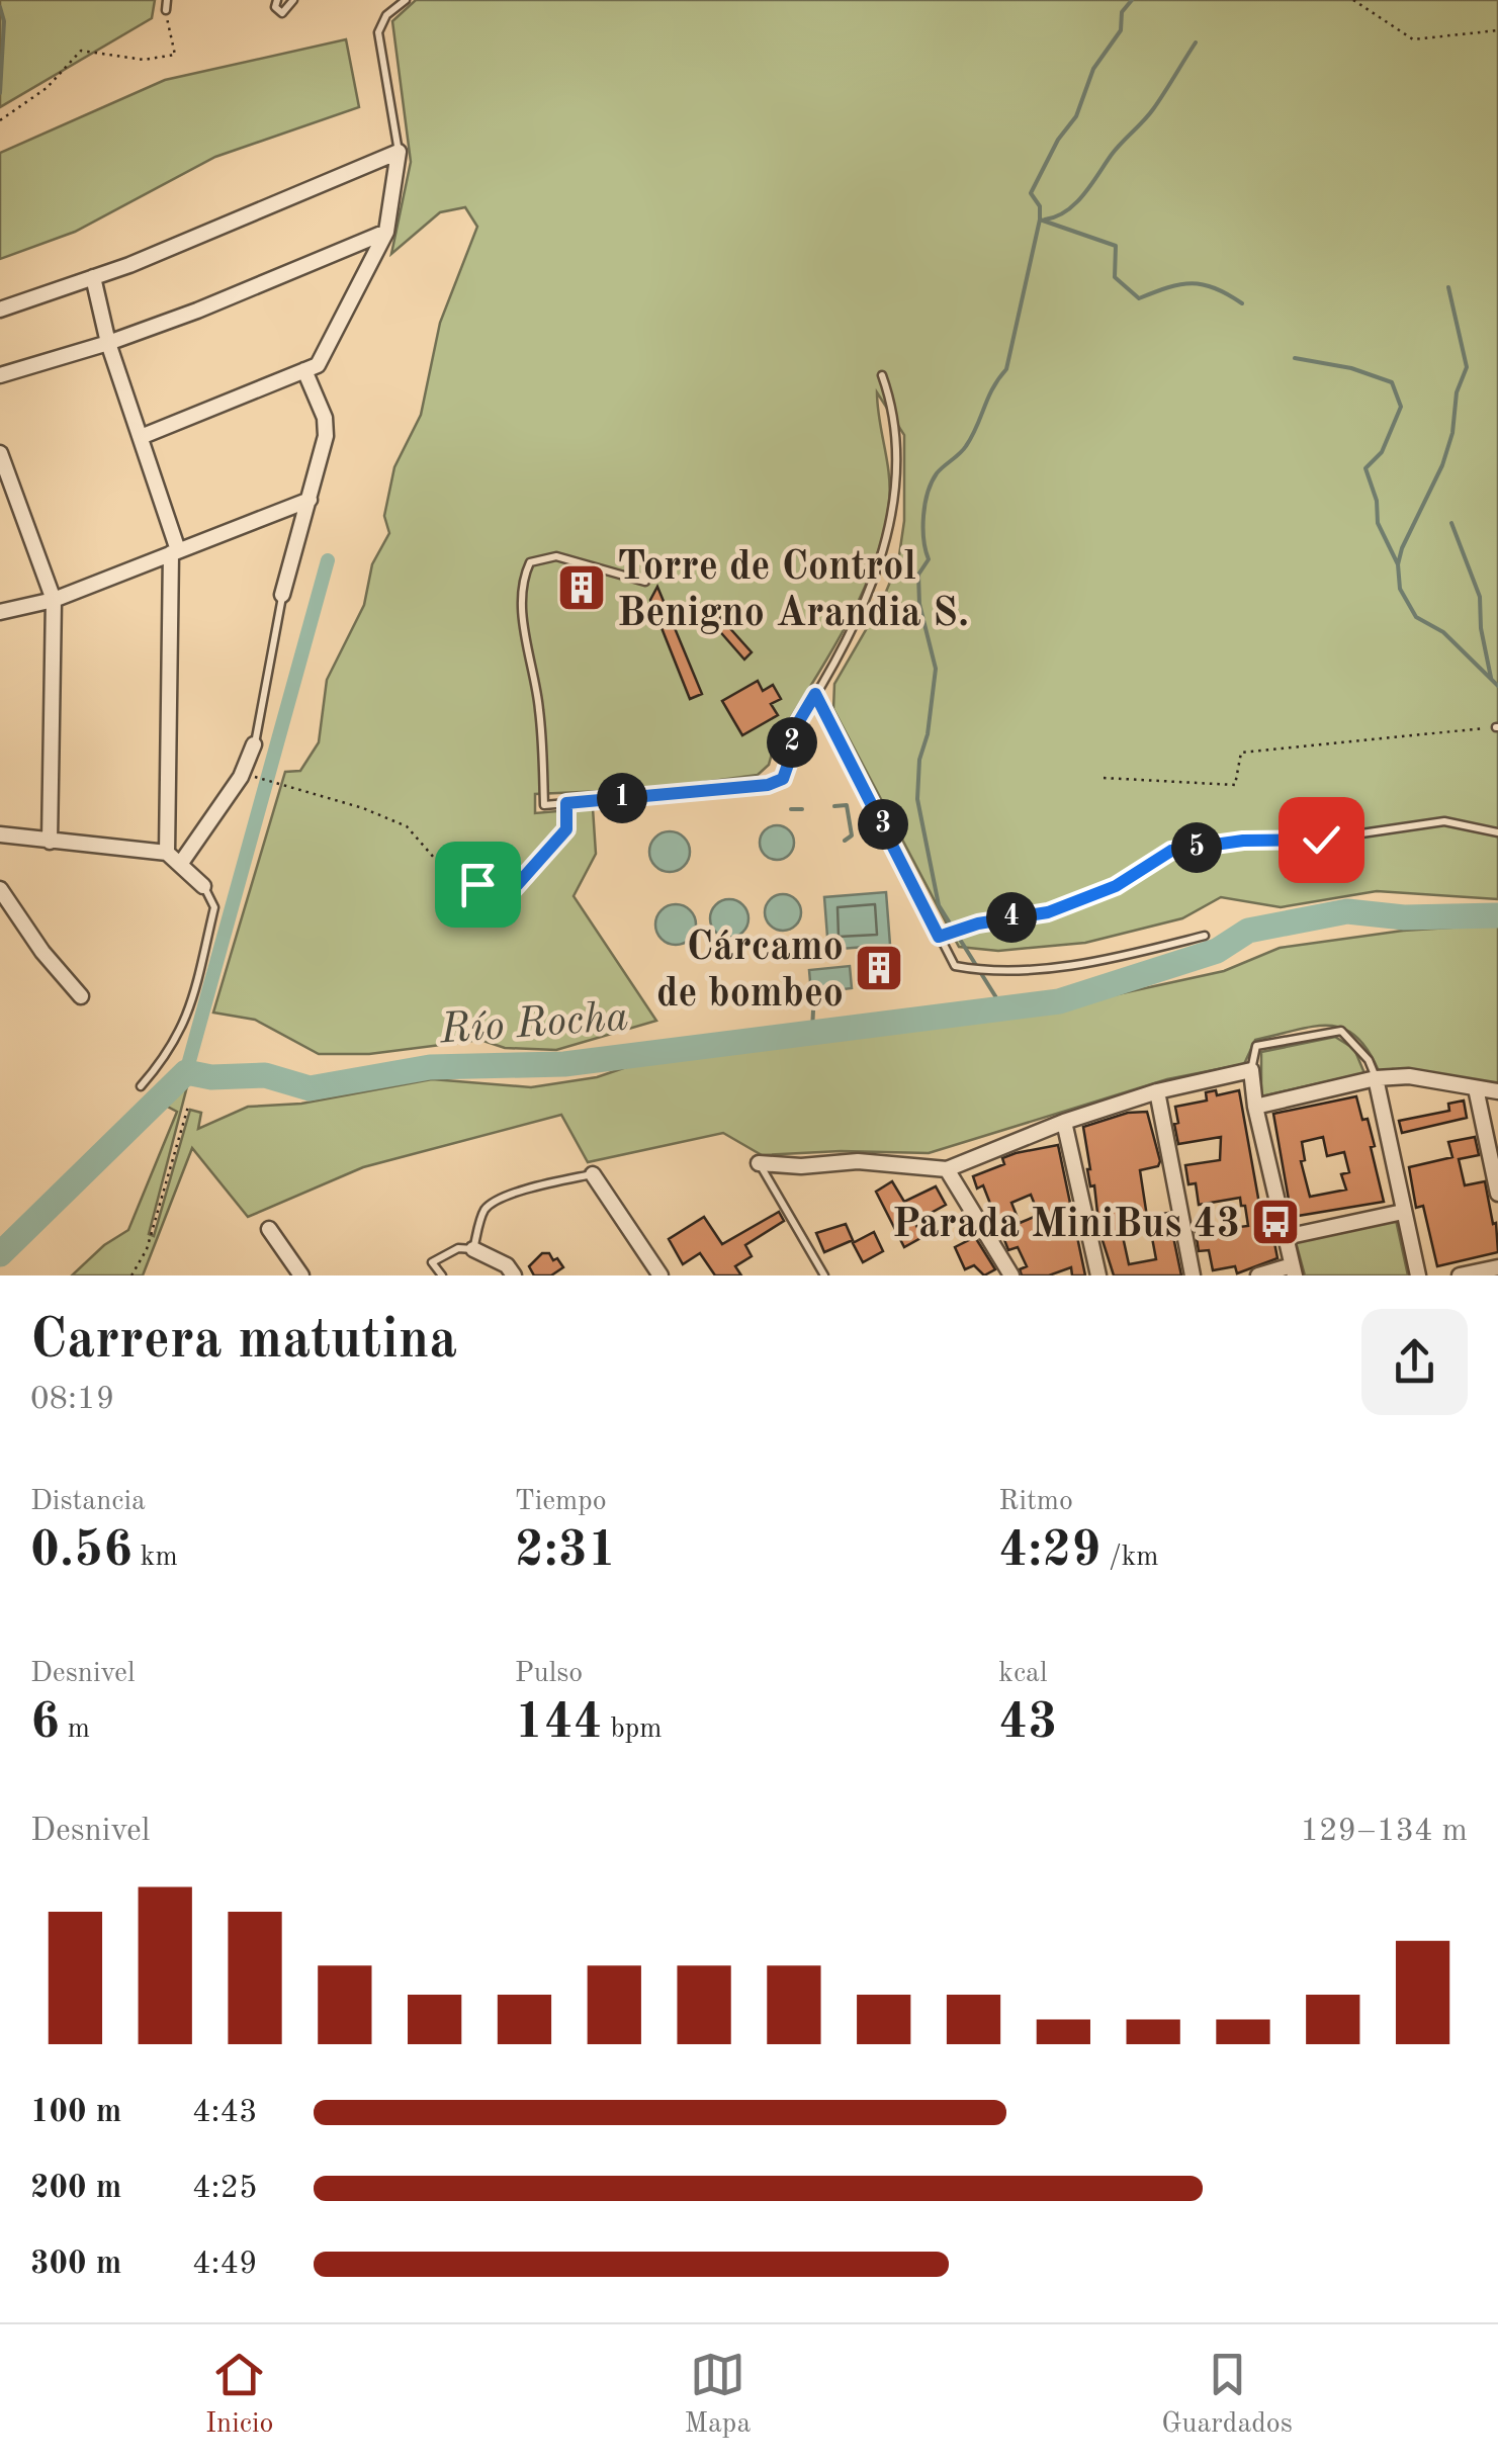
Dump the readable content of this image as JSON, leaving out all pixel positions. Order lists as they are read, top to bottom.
{
  "water": ["Río Rocha"],
  "places": {
    "building": ["Torre de Control Benigno Arandia S.", "Cárcamo de bombeo"],
    "bus stop": ["Parada MiniBus 43"]
  },
  "page": {
    "pins": [
      "2",
      "1",
      "3",
      "5",
      "4"
    ],
    "heading": ["Carrera matutina", "08:19"],
    "stats": [
      ["Distancia", "0.56 km"],
      ["Tiempo", "2:31"],
      ["Ritmo", "4:29 /km"],
      ["Desnivel", "6 m"],
      ["Pulso", "144 bpm"],
      ["kcal", "43"]
    ],
    "chart": ["Desnivel", "129–134 m"],
    "list": [
      {
        "name": "100 m",
        "note": "4:43"
      },
      {
        "name": "200 m",
        "note": "4:25"
      },
      {
        "name": "300 m",
        "note": "4:49"
      }
    ],
    "tabs": ["Inicio", "Mapa", "Guardados"]
  }
}
